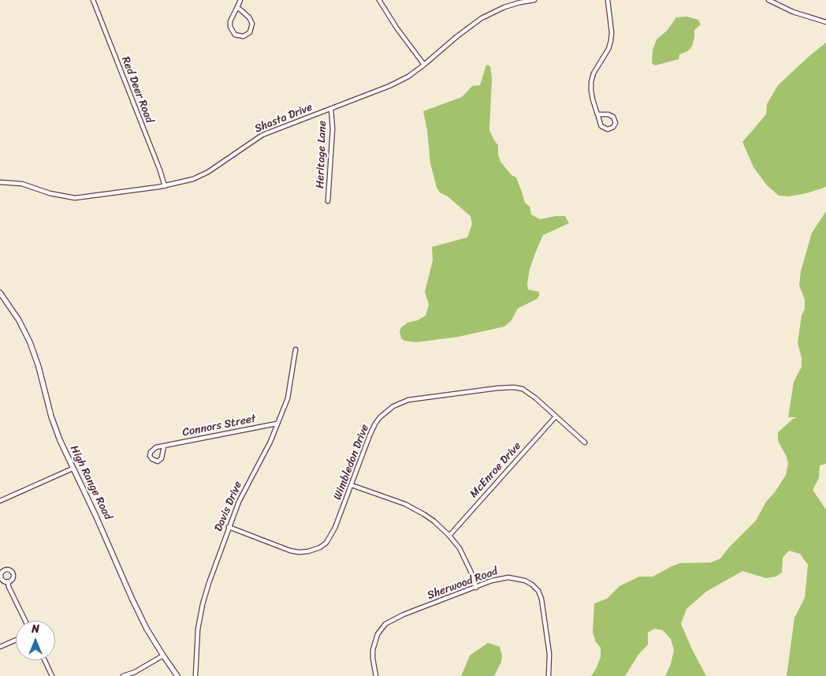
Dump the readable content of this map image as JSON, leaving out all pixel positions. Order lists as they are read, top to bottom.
{
  "streets": {
    "street": [
      "Red Deer Road",
      "Shasta Drive",
      "Heritage Lane",
      "Connors Street",
      "Wimbledon Drive",
      "McEnroe Drive",
      "High Range Road",
      "Davis Drive",
      "Sherwood Road"
    ]
  },
  "crossings": [
    ["Red Deer Road", "Shasta Drive"],
    ["Shasta Drive", "Heritage Lane"],
    ["Connors Street", "Davis Drive"],
    ["Wimbledon Drive", "McEnroe Drive"],
    ["Wimbledon Drive", "Davis Drive"]
  ],
  "north": "top"
}
